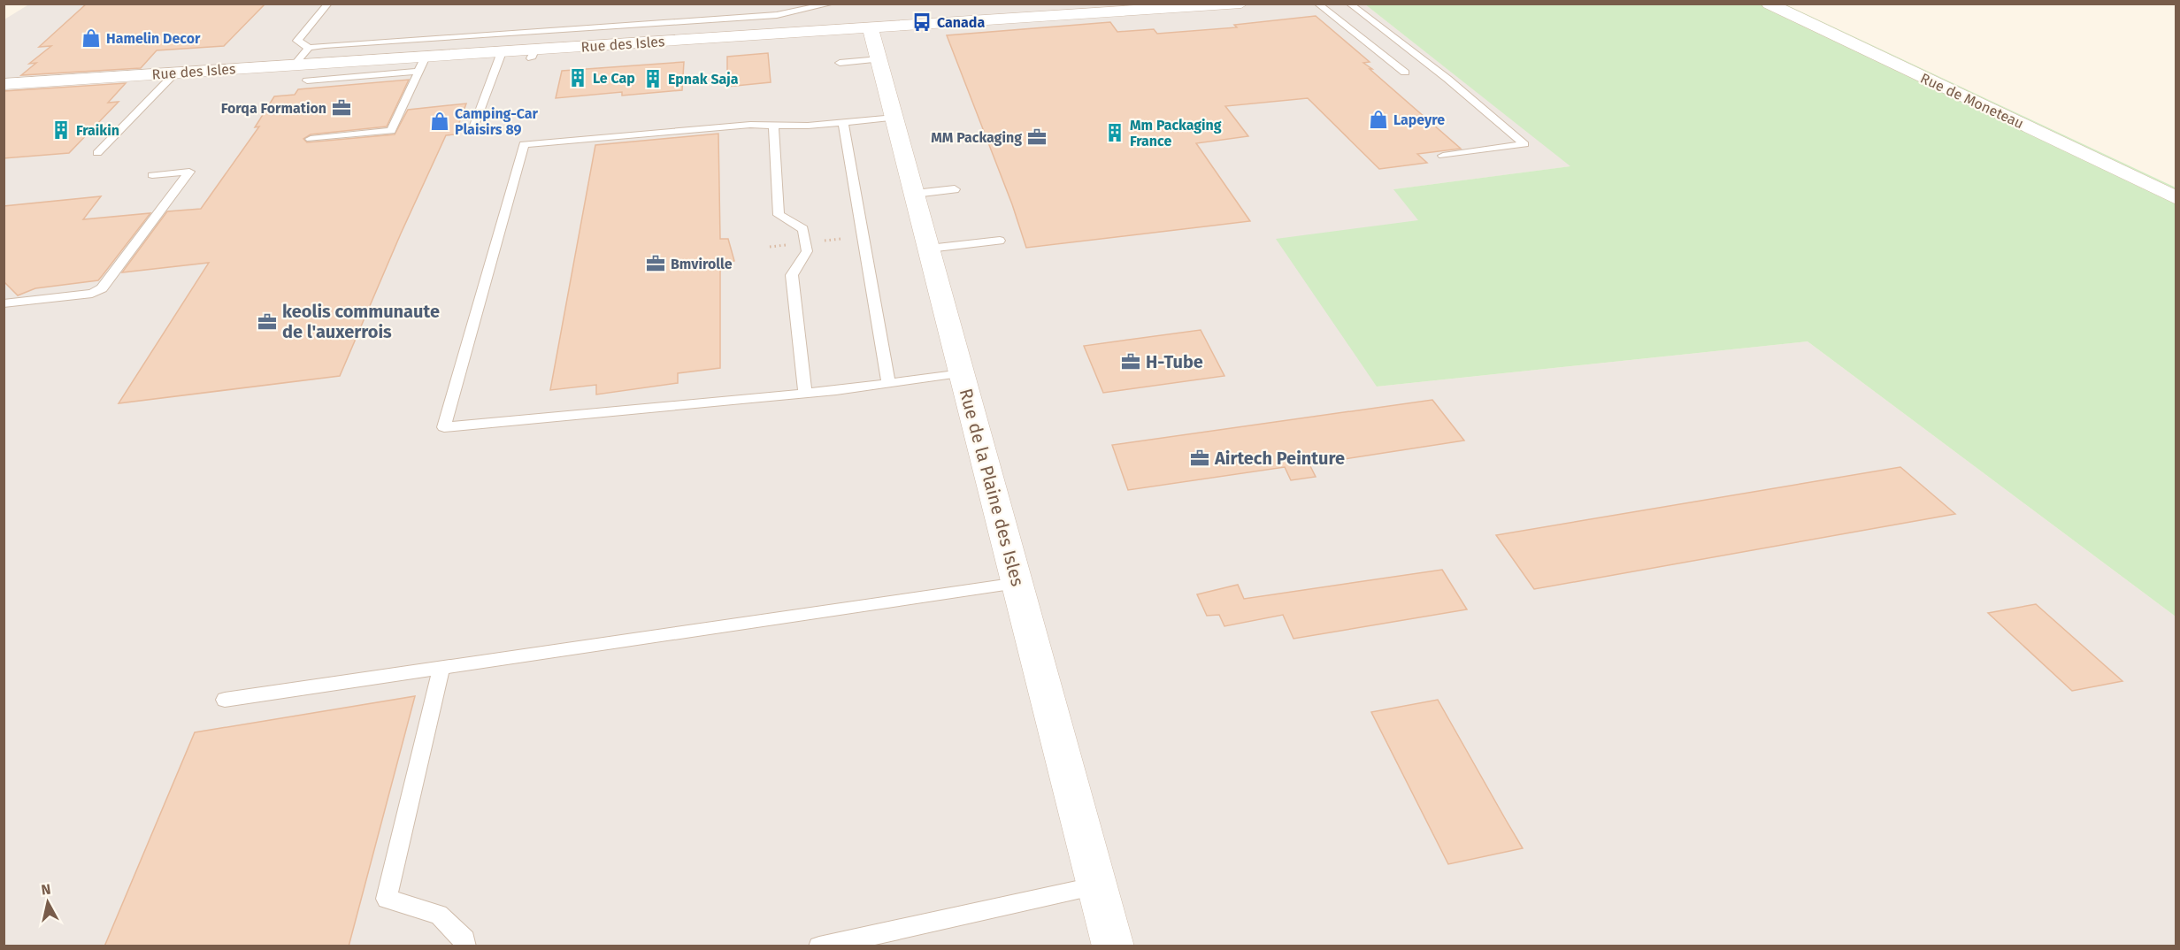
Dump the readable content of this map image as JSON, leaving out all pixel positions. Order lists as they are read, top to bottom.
{
  "streets": {
    "street": ["Rue des Isles", "Rue de Moneteau", "Rue de la Plaine des Isles"]
  },
  "crossings": [
    ["Rue des Isles", "Rue de la Plaine des Isles"]
  ],
  "places": {
    "bus stop": ["Canada"],
    "shop": ["Hamelin Decor", "Lapeyre", "Camping-Car Plaisirs 89"],
    "building": [
      "Le Cap",
      "Epnak Saja",
      "Fraikin",
      "Mm Packaging France"
    ],
    "office": [
      "Forqa Formation",
      "MM Packaging",
      "Bmvirolle",
      "keolis communaute de l'auxerrois",
      "H-Tube",
      "Airtech Peinture"
    ]
  },
  "north": "top"
}
